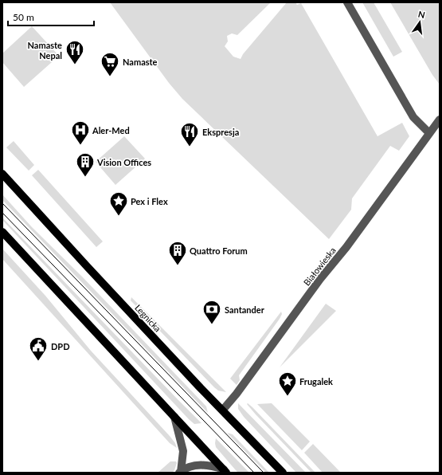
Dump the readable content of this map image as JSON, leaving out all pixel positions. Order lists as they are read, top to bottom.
{
  "streets": {
    "main road": ["Legnicka"],
    "street": ["Białowieska"]
  },
  "crossings": [
    ["Białowieska", "Legnicka"]
  ],
  "places": {
    "restaurant": ["Namaste Nepal", "Ekspresja"],
    "supermarket": ["Namaste"],
    "hospital": ["Aler-Med"],
    "building": ["Vision Offices", "Quattro Forum"],
    "place": ["Pex i Flex", "Frugalek"],
    "bank": ["Santander"],
    "public building": ["DPD"]
  },
  "scale_bar": "50 m",
  "north": "top"
}
